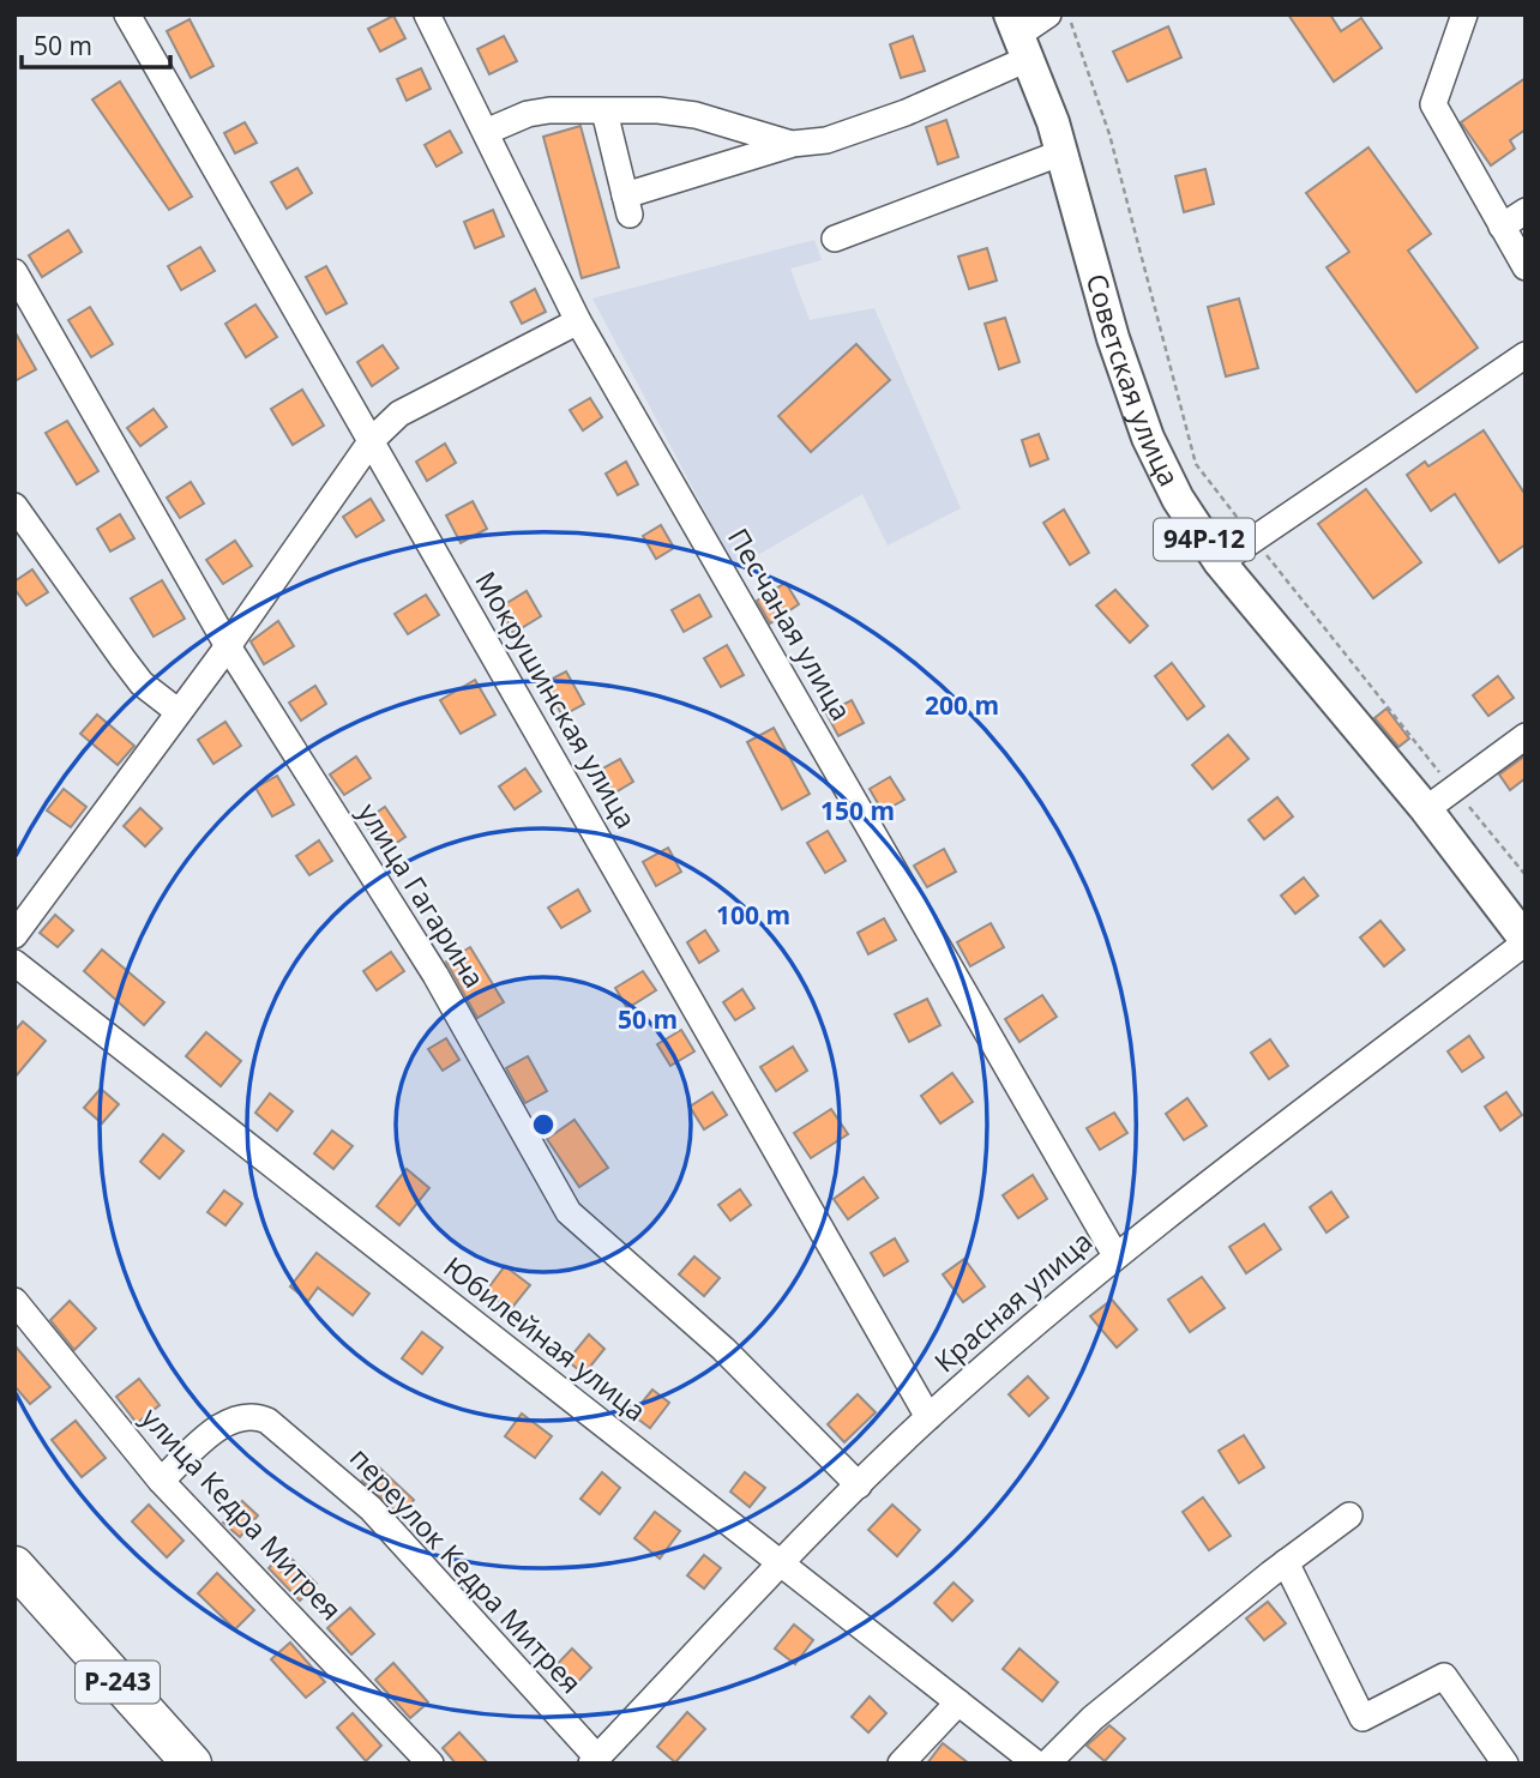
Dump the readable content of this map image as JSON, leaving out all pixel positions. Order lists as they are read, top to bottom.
{
  "streets": {
    "highway": ["Р-243"],
    "main road": ["Советская улица", "94Р-12"],
    "street": [
      "Песчаная улица",
      "Мокрушинская улица",
      "улица Гагарина",
      "Красная улица",
      "Юбилейная улица",
      "улица Кедра Митрея",
      "переулок Кедра Митрея"
    ]
  },
  "crossings": [
    ["Советская улица", "Красная улица"],
    ["Песчаная улица", "Красная улица"],
    ["Мокрушинская улица", "Красная улица"],
    ["улица Гагарина", "Красная улица"],
    ["Красная улица", "Юбилейная улица"],
    ["Красная улица", "переулок Кедра Митрея"],
    ["улица Кедра Митрея", "переулок Кедра Митрея"]
  ],
  "scale_bar": "50 m",
  "rings": [
    "200 m",
    "150 m",
    "100 m",
    "50 m"
  ]
}
